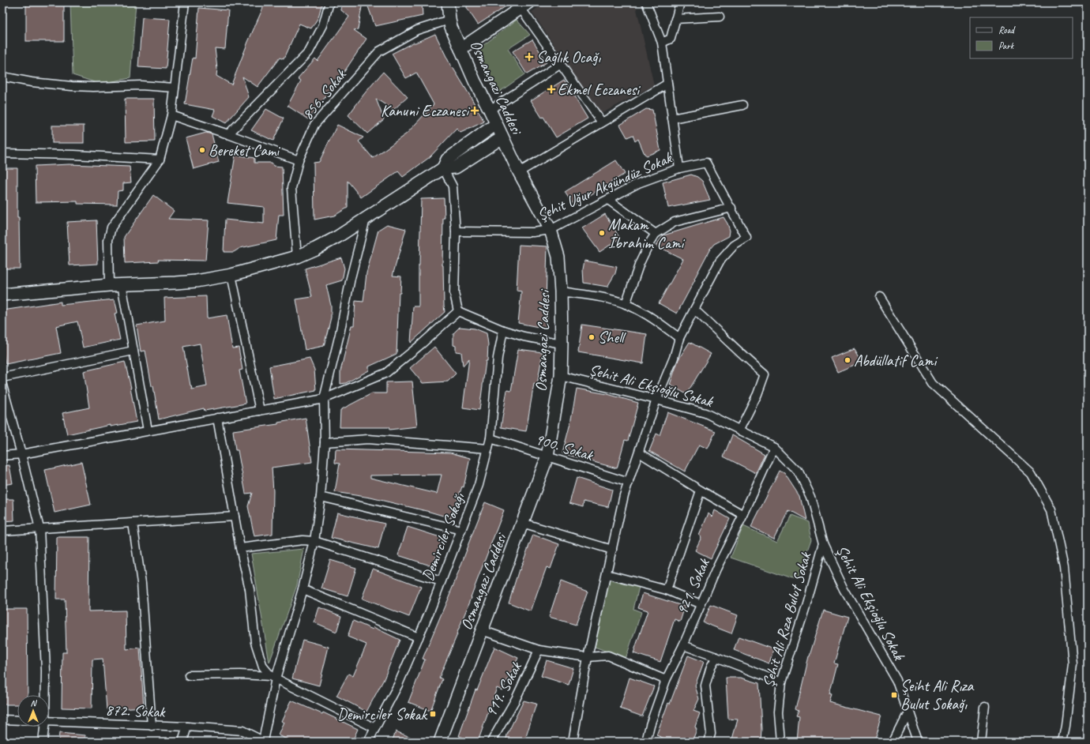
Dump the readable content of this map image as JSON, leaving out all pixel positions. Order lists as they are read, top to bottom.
{
  "streets": {
    "main road": ["Osmangazi Caddesi"],
    "street": [
      "856. Sokak",
      "Şehit Uğur Akgündüz Sokak",
      "Şehit Ali Ekşioğlu Sokak",
      "900. Sokak",
      "Demirciler Sokağı",
      "921. Sokak",
      "Şehit Ali Rıza Bulut Sokak",
      "919. Sokak",
      "872. Sokak"
    ]
  },
  "crossings": [
    ["Osmangazi Caddesi", "856. Sokak"],
    ["Osmangazi Caddesi", "Şehit Uğur Akgündüz Sokak"],
    ["Osmangazi Caddesi", "Şehit Ali Ekşioğlu Sokak"],
    ["Osmangazi Caddesi", "900. Sokak"],
    ["Şehit Ali Ekşioğlu Sokak", "921. Sokak"],
    ["Şehit Ali Ekşioğlu Sokak", "Şehit Ali Rıza Bulut Sokak"],
    ["900. Sokak", "Demirciler Sokağı"]
  ],
  "places": {
    "health": ["Sağlık Ocağı", "Ekmel Eczanesi", "Kanuni Eczanesi"],
    "other": [
      "Bereket Cami",
      "Makam İbrahim Cami",
      "Shell",
      "Abdüllatif Cami"
    ],
    "transit": ["Şeiht Ali Rıza Bulut Sokağı", "Demirciler Sokak"]
  },
  "legend": ["Road", "Park"],
  "north": "top"
}
